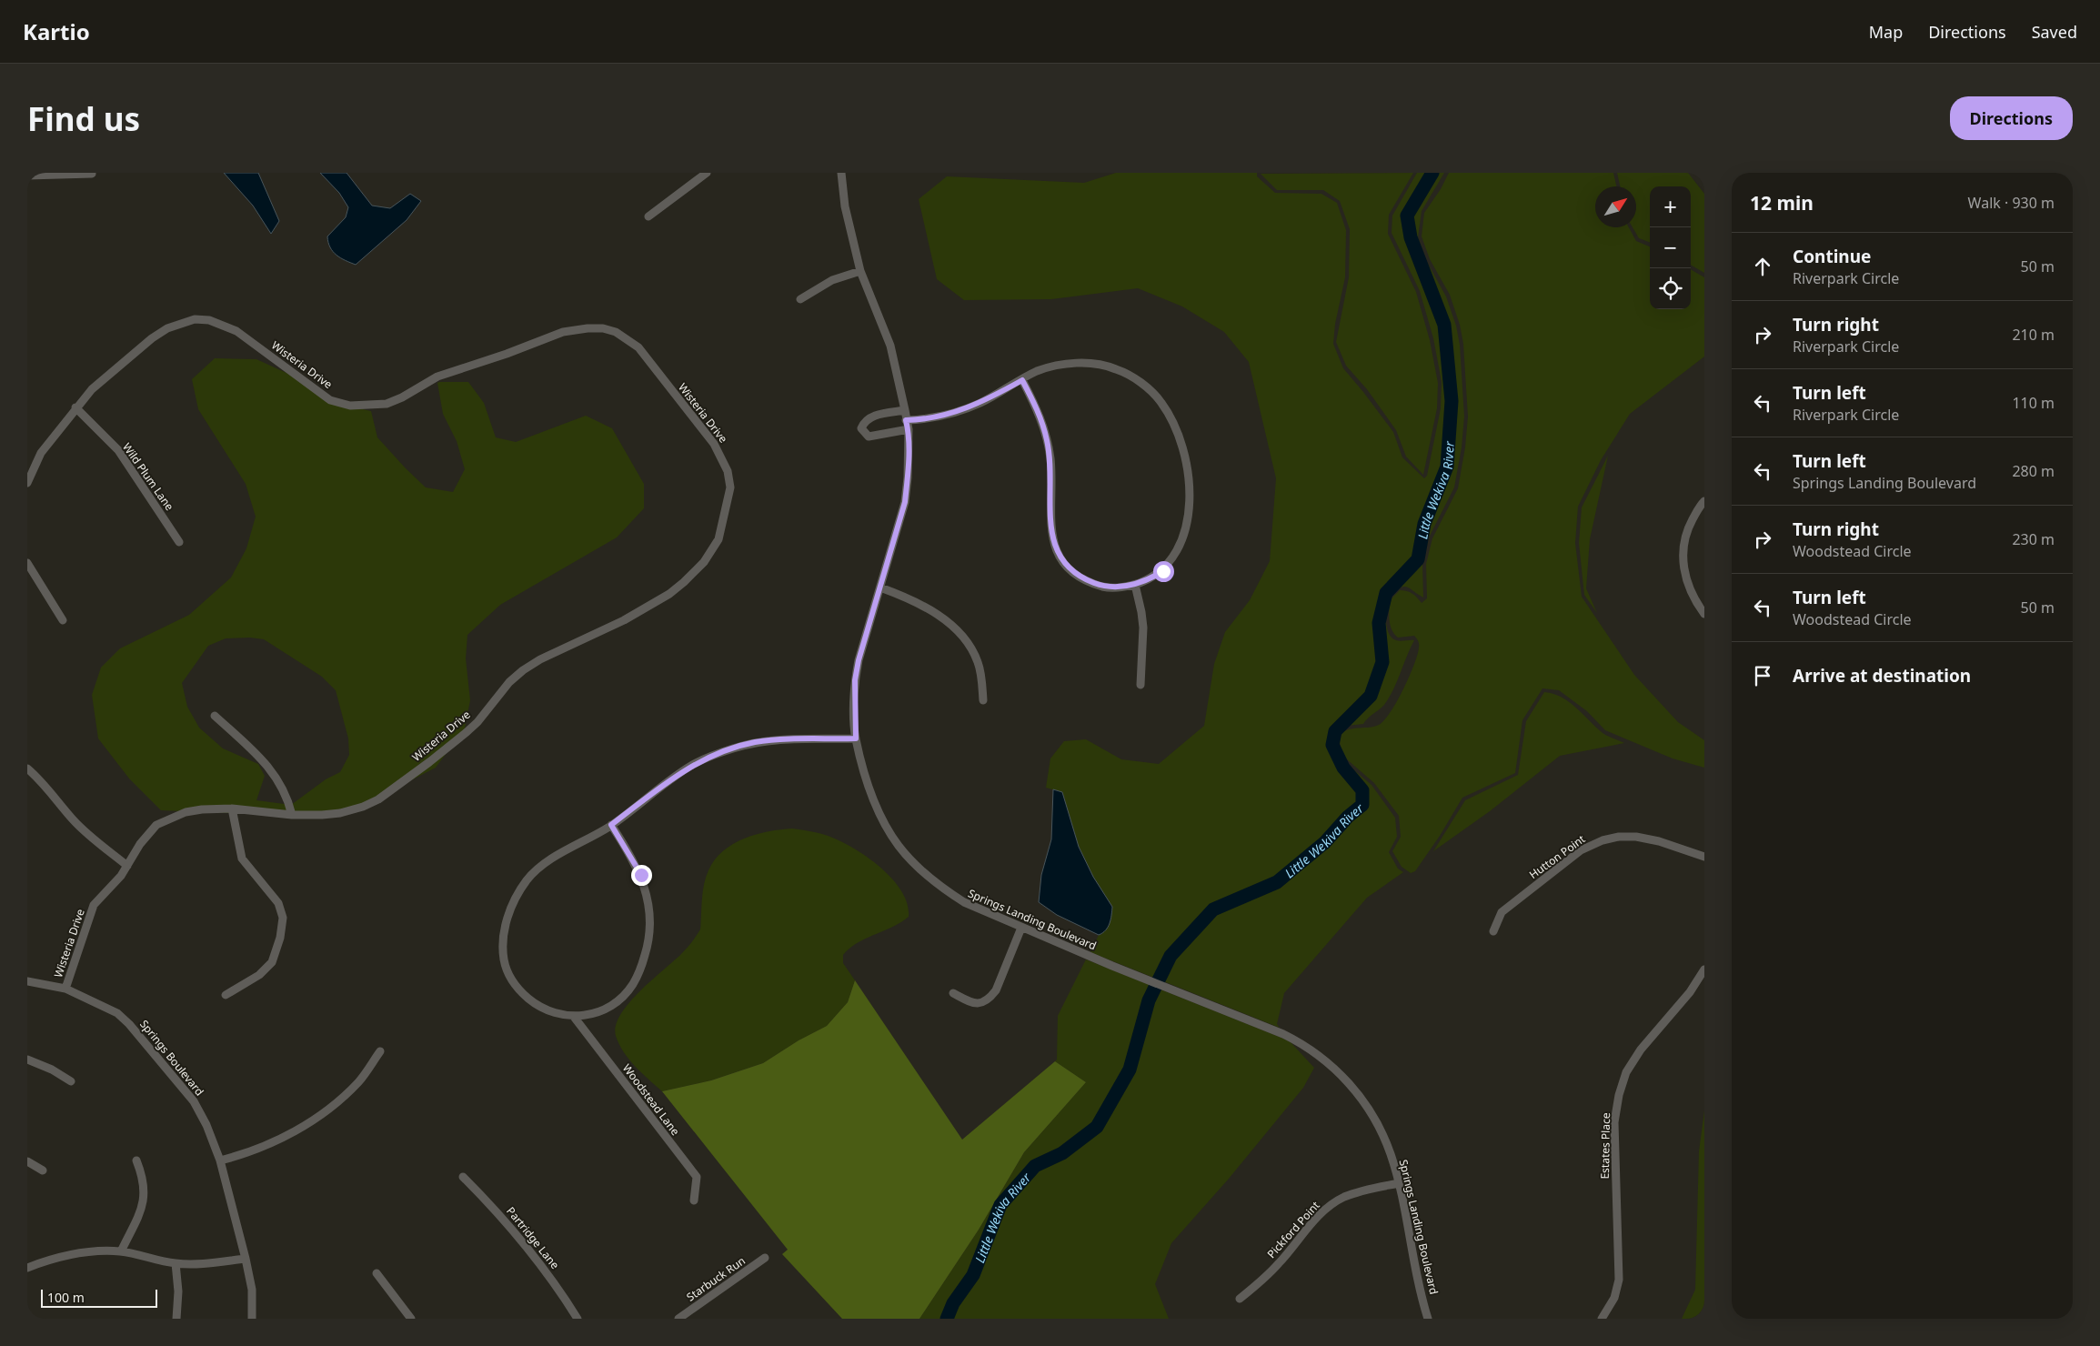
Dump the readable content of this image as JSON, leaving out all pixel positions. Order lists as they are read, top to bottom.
{
  "streets": {
    "street": [
      "Wisteria Drive",
      "Wild Plum Lane",
      "Hutton Point",
      "Springs Landing Boulevard",
      "Springs Boulevard",
      "Woodstead Lane",
      "Estates Place",
      "Pickford Point",
      "Partridge Lane",
      "Starbuck Run"
    ]
  },
  "crossings": [
    ["Wisteria Drive", "Wild Plum Lane"],
    ["Wisteria Drive", "Springs Boulevard"],
    ["Springs Landing Boulevard", "Pickford Point"]
  ],
  "water": ["Little Wekiva River"],
  "scale_bar": "100 m",
  "north": "top right",
  "page": {
    "header": "Kartio",
    "nav": ["Map", "Directions", "Saved"],
    "buttons": "Directions",
    "title": "Find us",
    "heading": ["12 min", "Walk · 930 m"],
    "map_buttons": ["+", "−"],
    "list": [
      ["Continue", "Riverpark Circle", "50 m"],
      ["Turn right", "Riverpark Circle", "210 m"],
      ["Turn left", "Riverpark Circle", "110 m"],
      ["Turn left", "Springs Landing Boulevard", "280 m"],
      ["Turn right", "Woodstead Circle", "230 m"],
      ["Turn left", "Woodstead Circle", "50 m"],
      "Arrive at destination"
    ],
    "scale": "100 m"
  }
}
